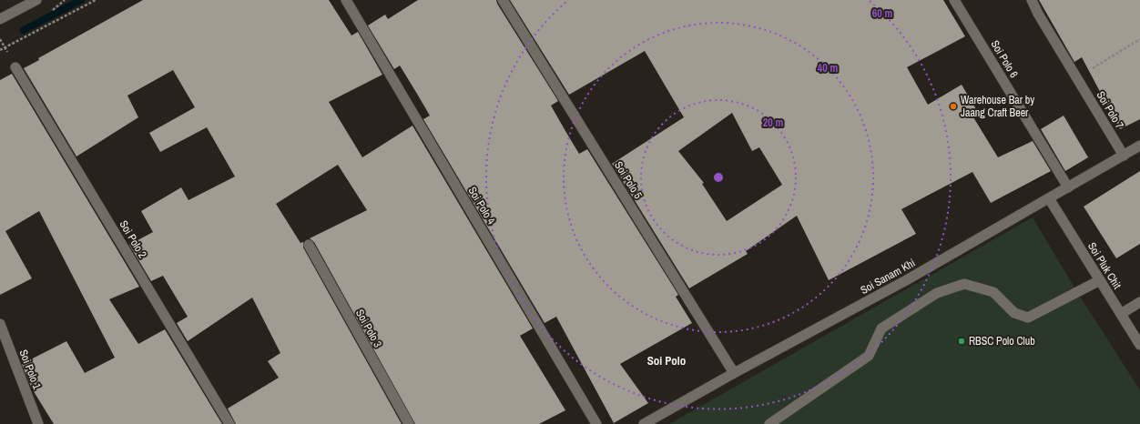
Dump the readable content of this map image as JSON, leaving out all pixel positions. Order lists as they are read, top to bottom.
{
  "streets": {
    "street": [
      "Soi Polo 6",
      "Soi Polo 7",
      "Soi Polo 5",
      "Soi Polo 4",
      "Soi Polo 2",
      "Soi Pluk Chit",
      "Soi Sanam Khi",
      "Soi Polo 3",
      "Soi Polo 1"
    ]
  },
  "crossings": [
    ["Soi Polo 6", "Soi Sanam Khi"],
    ["Soi Polo 7", "Soi Sanam Khi"],
    ["Soi Polo 5", "Soi Sanam Khi"],
    ["Soi Pluk Chit", "Soi Sanam Khi"]
  ],
  "districts": ["Soi Polo"],
  "places": ["Warehouse Bar by Jaang Craft Beer", "RBSC Polo Club"],
  "rings": ["60 m", "40 m", "20 m"]
}
